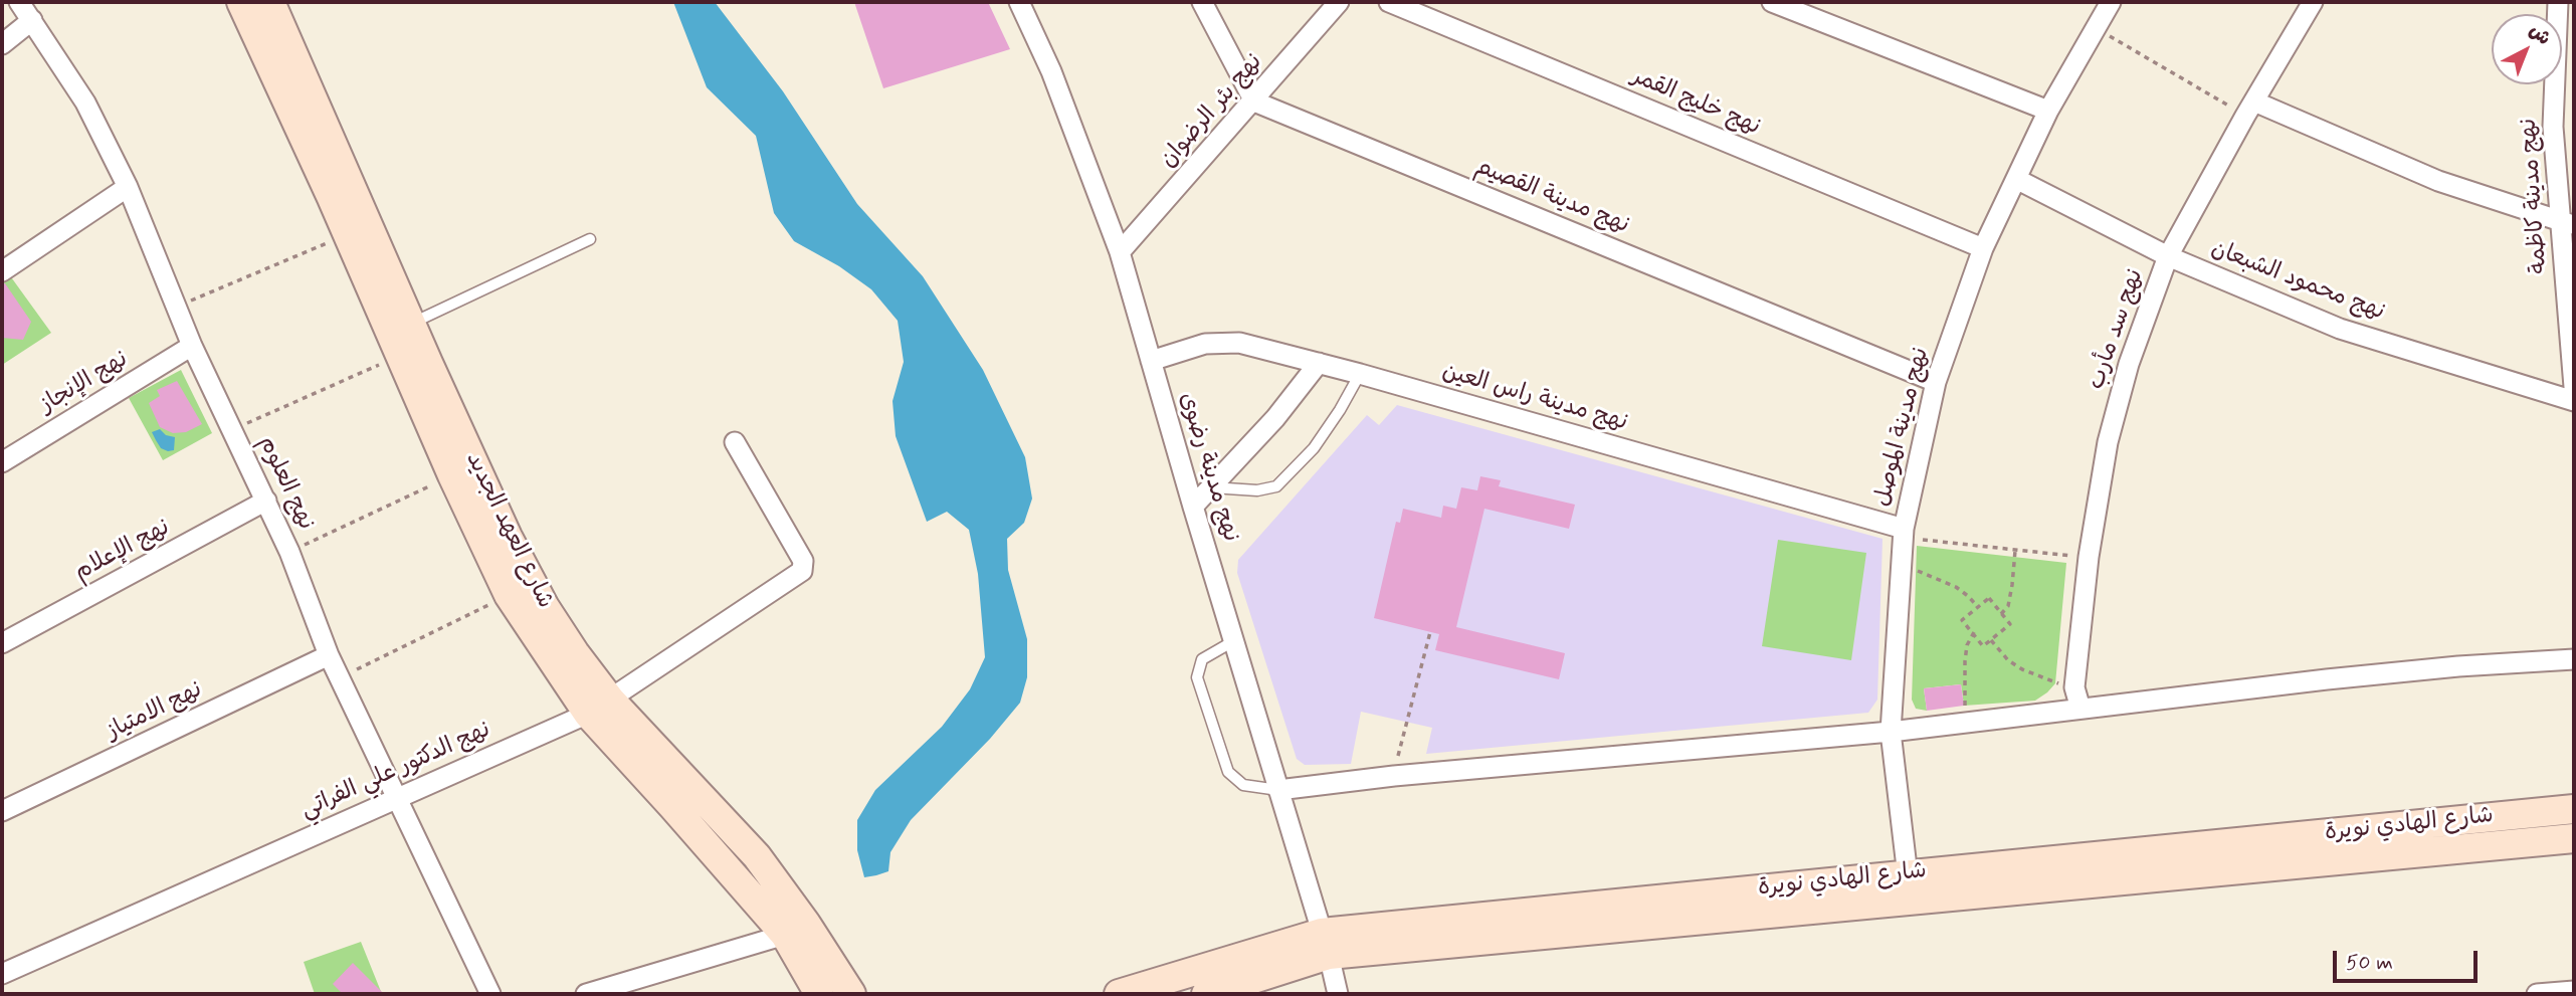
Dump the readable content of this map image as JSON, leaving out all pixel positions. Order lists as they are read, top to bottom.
{
  "streets": {
    "main road": ["شارع العهد الجديد", "شارع الهادي نويرة"],
    "street": [
      "نهج خليج القمر",
      "نهج بئر الرضوان",
      "نهج مدينة كاظمة",
      "نهج مدينة القصيم",
      "نهج محمود الشبعان",
      "نهج سد مأرب",
      "نهج الإنجاز",
      "نهج مدينة راس العين",
      "نهج مدينة الموصل",
      "نهج مدينة رضوى",
      "نهج العلوم",
      "نهج الإعلام",
      "نهج الامتياز",
      "نهج الدكتور علي الفراتي"
    ]
  },
  "crossings": [
    ["نهج خليج القمر", "نهج مدينة الموصل"],
    ["نهج بئر الرضوان", "نهج مدينة القصيم"],
    ["نهج بئر الرضوان", "نهج مدينة رضوى"],
    ["نهج مدينة القصيم", "نهج مدينة الموصل"],
    ["نهج محمود الشبعان", "نهج سد مأرب"],
    ["نهج محمود الشبعان", "نهج مدينة الموصل"],
    ["نهج الإنجاز", "نهج العلوم"],
    ["نهج مدينة راس العين", "نهج مدينة الموصل"],
    ["نهج مدينة راس العين", "نهج مدينة رضوى"],
    ["نهج مدينة الموصل", "شارع الهادي نويرة"],
    ["نهج مدينة رضوى", "شارع الهادي نويرة"],
    ["نهج العلوم", "نهج الإعلام"],
    ["نهج العلوم", "نهج الامتياز"],
    ["نهج العلوم", "نهج الدكتور علي الفراتي"],
    ["شارع العهد الجديد", "نهج الدكتور علي الفراتي"]
  ],
  "scale_bar": "50 m",
  "north": "top right"
}
